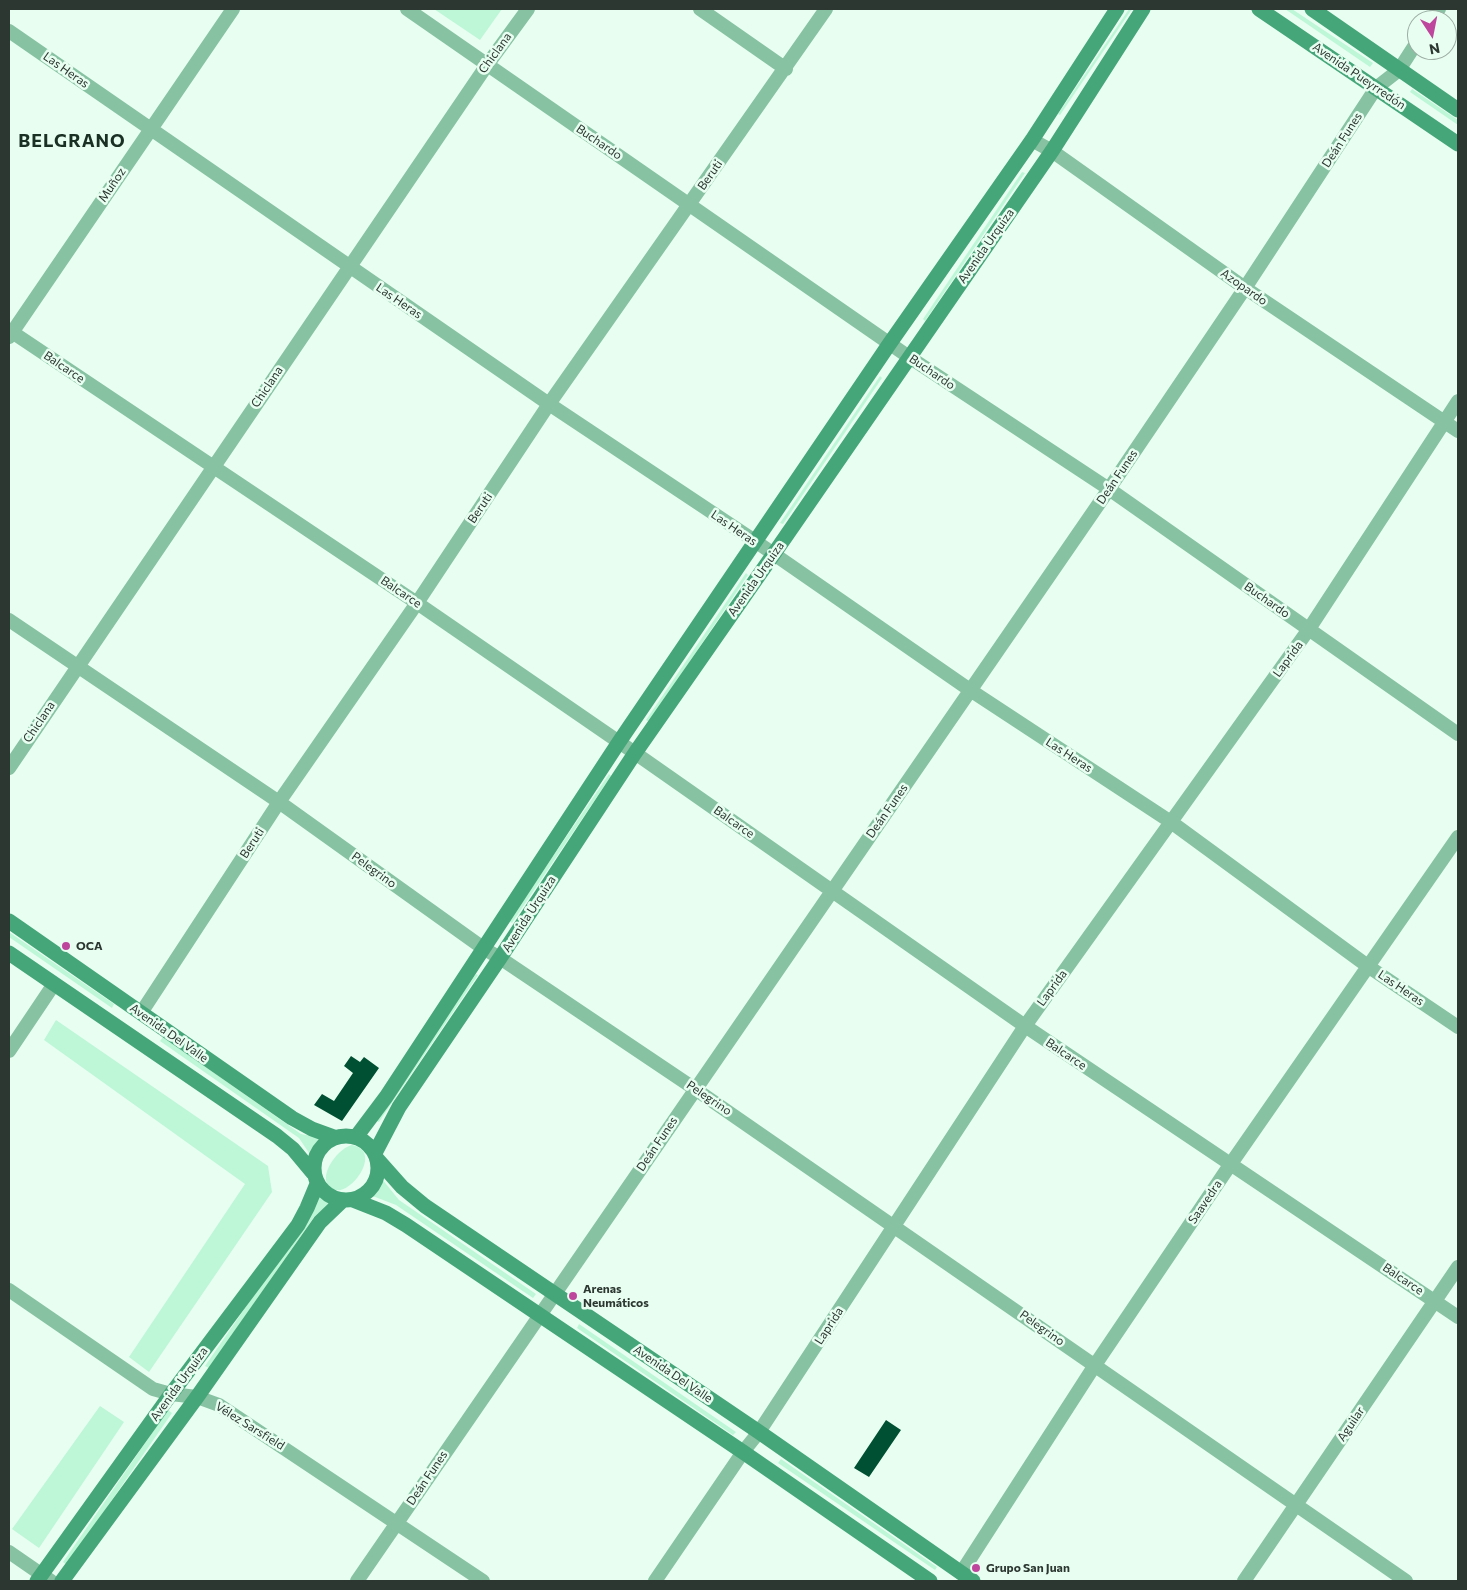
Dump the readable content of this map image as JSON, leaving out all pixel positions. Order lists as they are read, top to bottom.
{
  "streets": {
    "main road": ["Avenida Pueyrredón", "Avenida Urquiza", "Avenida Del Valle"],
    "street": [
      "Chiclana",
      "Las Heras",
      "Deán Funes",
      "Buchardo",
      "Beruti",
      "Muñoz",
      "Azopardo",
      "Balcarce",
      "Laprida",
      "Pelegrino",
      "Saavedra",
      "Aguilar",
      "Vélez Sarsfield"
    ]
  },
  "crossings": [
    ["Chiclana", "Las Heras"],
    ["Chiclana", "Buchardo"],
    ["Chiclana", "Balcarce"],
    ["Chiclana", "Pelegrino"],
    ["Las Heras", "Deán Funes"],
    ["Las Heras", "Beruti"],
    ["Las Heras", "Muñoz"],
    ["Las Heras", "Avenida Urquiza"],
    ["Las Heras", "Laprida"],
    ["Las Heras", "Saavedra"],
    ["Avenida Pueyrredón", "Deán Funes"],
    ["Deán Funes", "Buchardo"],
    ["Deán Funes", "Azopardo"],
    ["Deán Funes", "Balcarce"],
    ["Deán Funes", "Pelegrino"],
    ["Deán Funes", "Avenida Del Valle"],
    ["Deán Funes", "Vélez Sarsfield"],
    ["Buchardo", "Beruti"],
    ["Buchardo", "Avenida Urquiza"],
    ["Buchardo", "Laprida"],
    ["Beruti", "Balcarce"],
    ["Beruti", "Pelegrino"],
    ["Beruti", "Avenida Del Valle"],
    ["Muñoz", "Balcarce"],
    ["Avenida Urquiza", "Azopardo"],
    ["Avenida Urquiza", "Balcarce"],
    ["Avenida Urquiza", "Pelegrino"],
    ["Avenida Urquiza", "Avenida Del Valle"],
    ["Avenida Urquiza", "Vélez Sarsfield"],
    ["Azopardo", "Laprida"],
    ["Balcarce", "Laprida"],
    ["Balcarce", "Saavedra"],
    ["Balcarce", "Aguilar"],
    ["Laprida", "Pelegrino"],
    ["Laprida", "Avenida Del Valle"],
    ["Pelegrino", "Saavedra"],
    ["Pelegrino", "Aguilar"],
    ["Avenida Del Valle", "Saavedra"]
  ],
  "districts": ["BELGRANO"],
  "places": ["OCA", "Arenas Neumáticos", "Grupo San Juan"],
  "north": "bottom"
}
